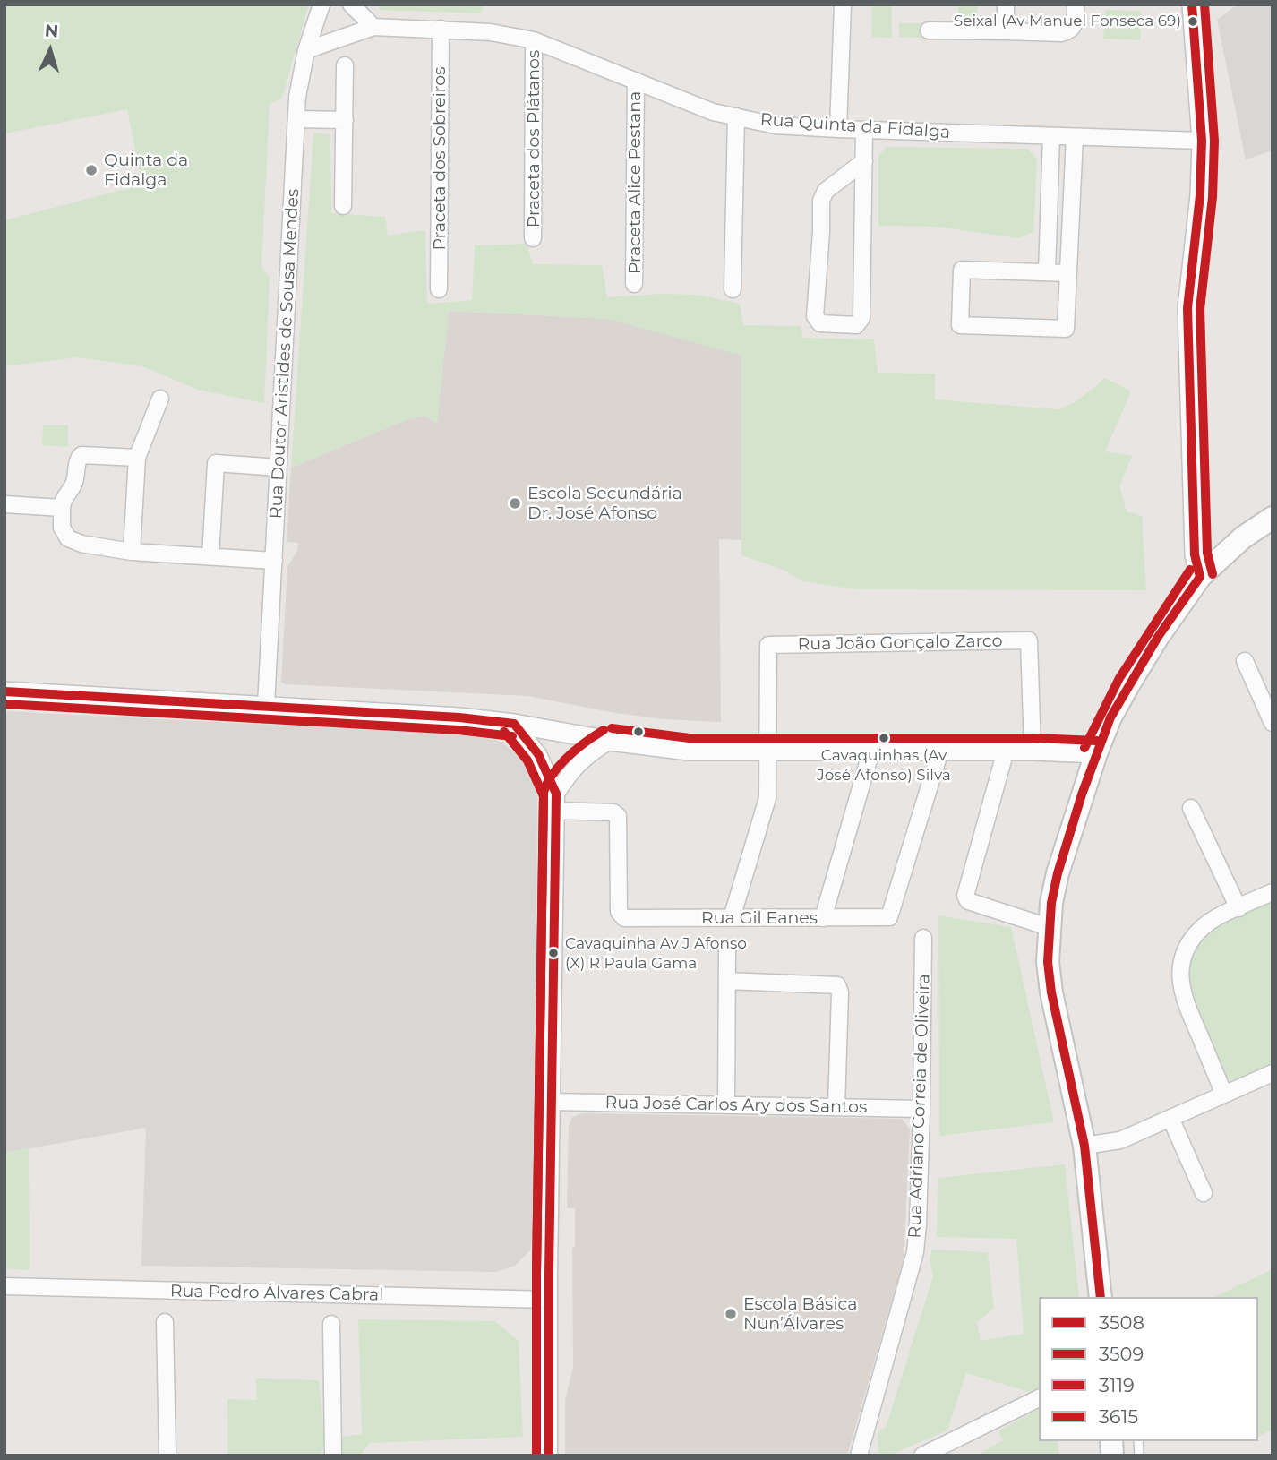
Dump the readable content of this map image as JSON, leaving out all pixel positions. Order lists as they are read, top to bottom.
{
  "streets": {
    "street": [
      "Rua Quinta da Fidalga",
      "Praceta dos Plátanos",
      "Praceta dos Sobreiros",
      "Praceta Alice Pestana",
      "Rua Doutor Aristides de Sousa Mendes",
      "Rua João Gonçalo Zarco",
      "Rua Gil Eanes",
      "Rua José Carlos Ary dos Santos",
      "Rua Adriano Correia de Oliveira",
      "Rua Pedro Álvares Cabral"
    ]
  },
  "crossings": [
    ["Rua Quinta da Fidalga", "Praceta dos Plátanos"],
    ["Rua Quinta da Fidalga", "Praceta dos Sobreiros"],
    ["Rua Quinta da Fidalga", "Praceta Alice Pestana"],
    ["Rua Quinta da Fidalga", "Rua Doutor Aristides de Sousa Mendes"],
    ["Rua José Carlos Ary dos Santos", "Rua Adriano Correia de Oliveira"]
  ],
  "places": [
    "Seixal (Av Manuel Fonseca 69)",
    "Quinta da Fidalga",
    "Escola Secundária Dr. José Afonso",
    "Cavaquinhas (Av José Afonso) Silva",
    "Cavaquinha Av J Afonso (X) R Paula Gama",
    "Escola Básica Nun’Álvares"
  ],
  "lines": [
    "transit line 3119",
    "transit line 3615",
    "transit line 3508",
    "transit line 3509"
  ],
  "legend": [
    "3508",
    "3509",
    "3119",
    "3615"
  ],
  "north": "top"
}
